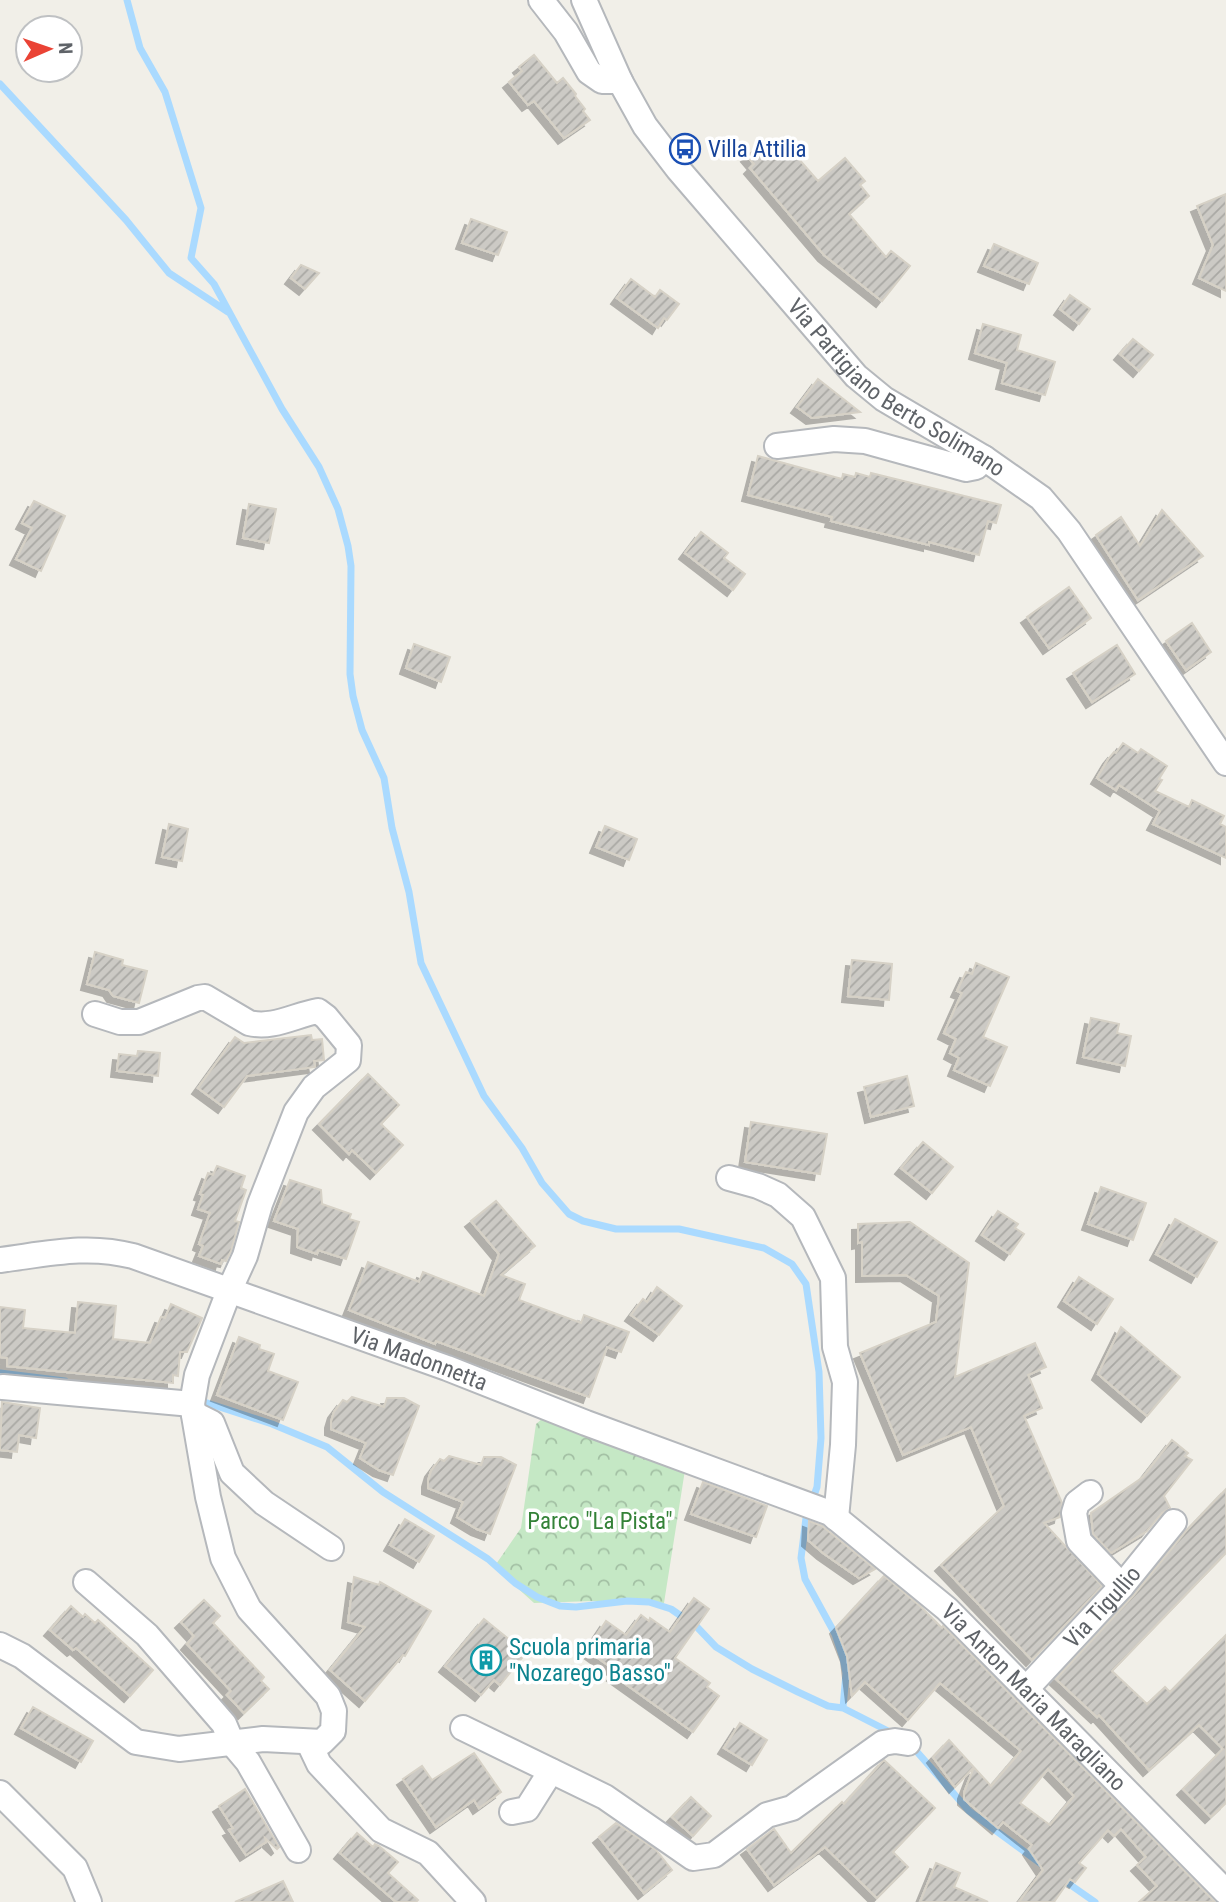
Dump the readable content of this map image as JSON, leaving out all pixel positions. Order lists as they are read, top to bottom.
{
  "streets": {
    "street": [
      "Via Partigiano Berto Solimano",
      "Via Madonnetta",
      "Via Tigullio",
      "Via Anton Maria Maragliano"
    ]
  },
  "crossings": [
    ["Via Madonnetta", "Via Anton Maria Maragliano"],
    ["Via Tigullio", "Via Anton Maria Maragliano"]
  ],
  "parks": ["Parco \"La Pista\""],
  "places": {
    "bus stop": ["Villa Attilia"],
    "building": ["Scuola primaria \"Nozarego Basso\""]
  },
  "north": "right"
}
